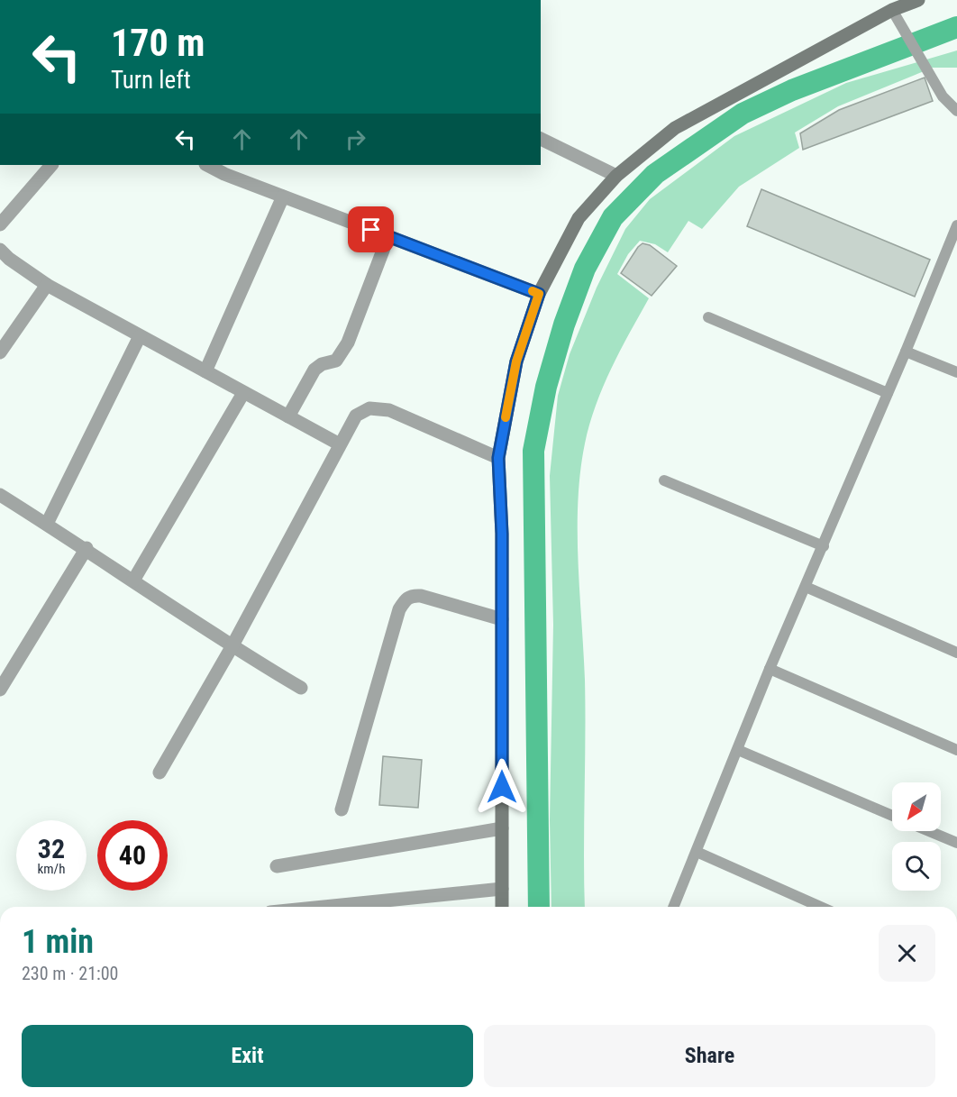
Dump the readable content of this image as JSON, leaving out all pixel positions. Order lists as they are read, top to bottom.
{
  "north": "bottom left",
  "page": {
    "turn": ["170 m", "Turn left"],
    "speed": "32 km/h",
    "limit": "40",
    "heading": ["1 min", "230 m · 21:00"],
    "buttons": ["Exit", "Share"]
  }
}
